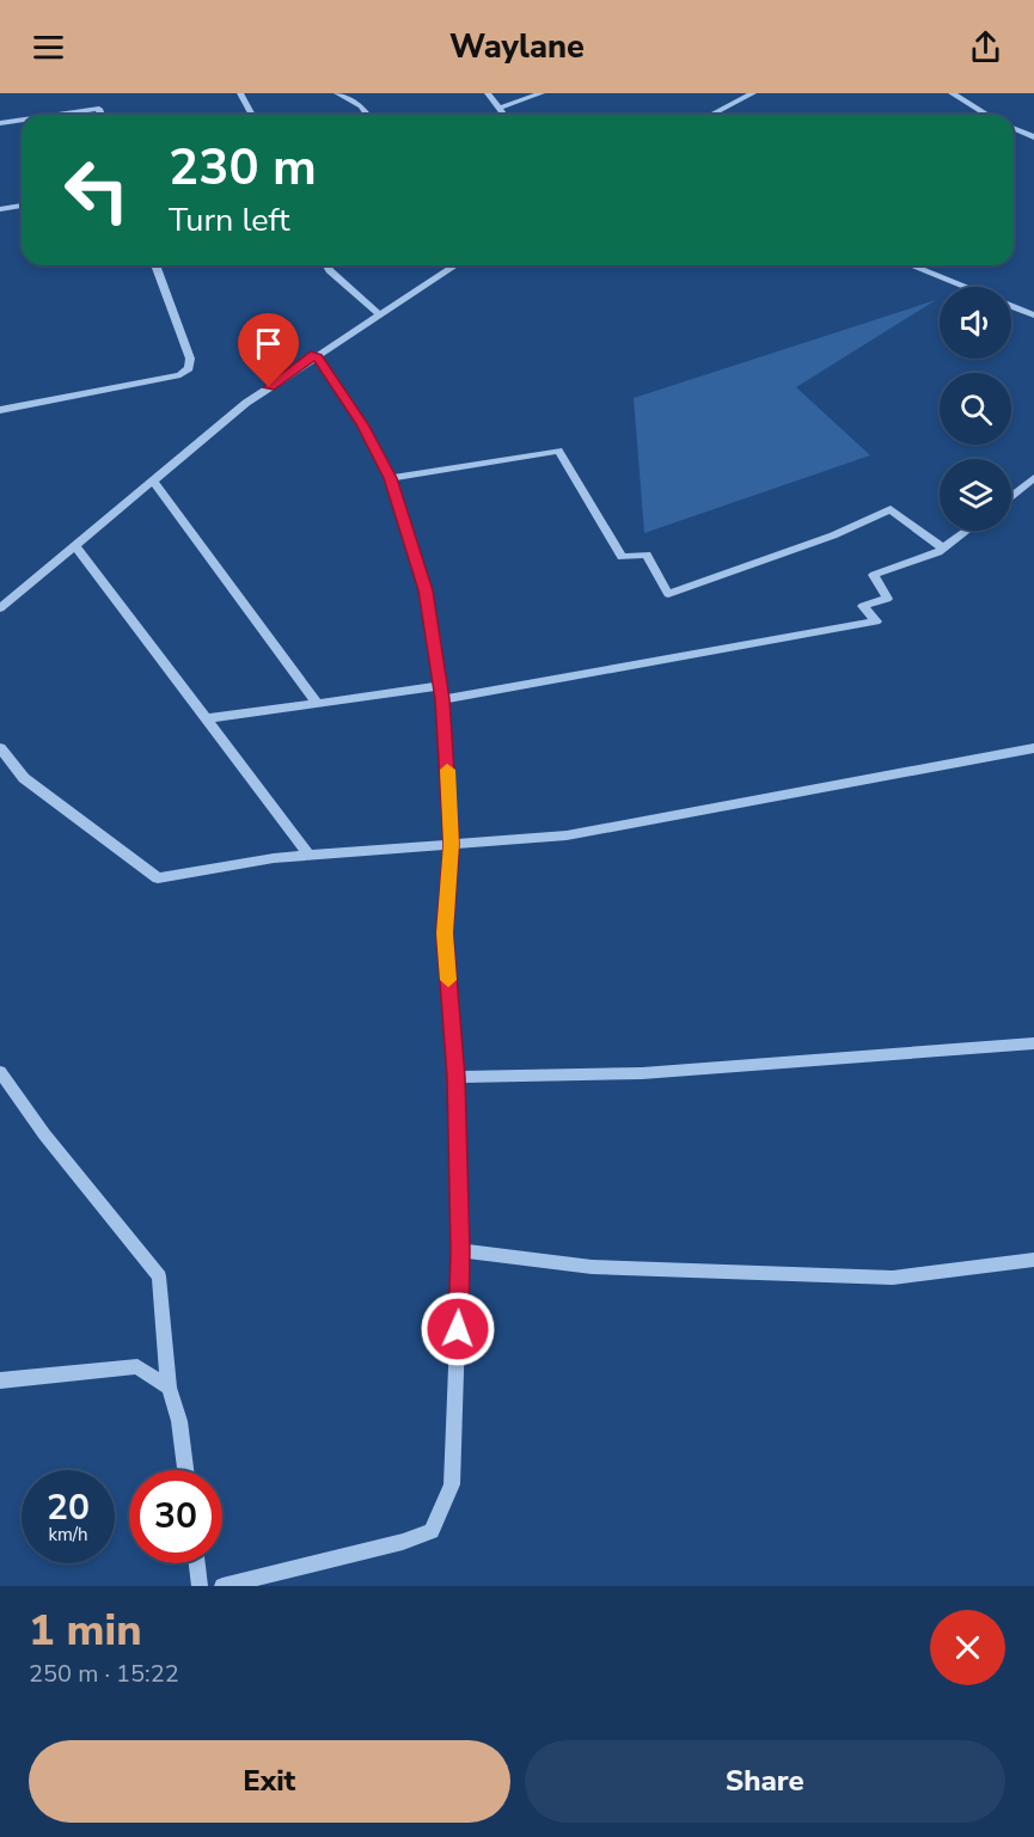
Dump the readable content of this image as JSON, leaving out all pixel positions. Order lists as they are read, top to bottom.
{
  "page": {
    "header": "Waylane",
    "turn": ["230 m", "Turn left"],
    "speed": "20 km/h",
    "limit": "30",
    "heading": ["1 min", "250 m · 15:22"],
    "buttons": ["Exit", "Share"]
  }
}
